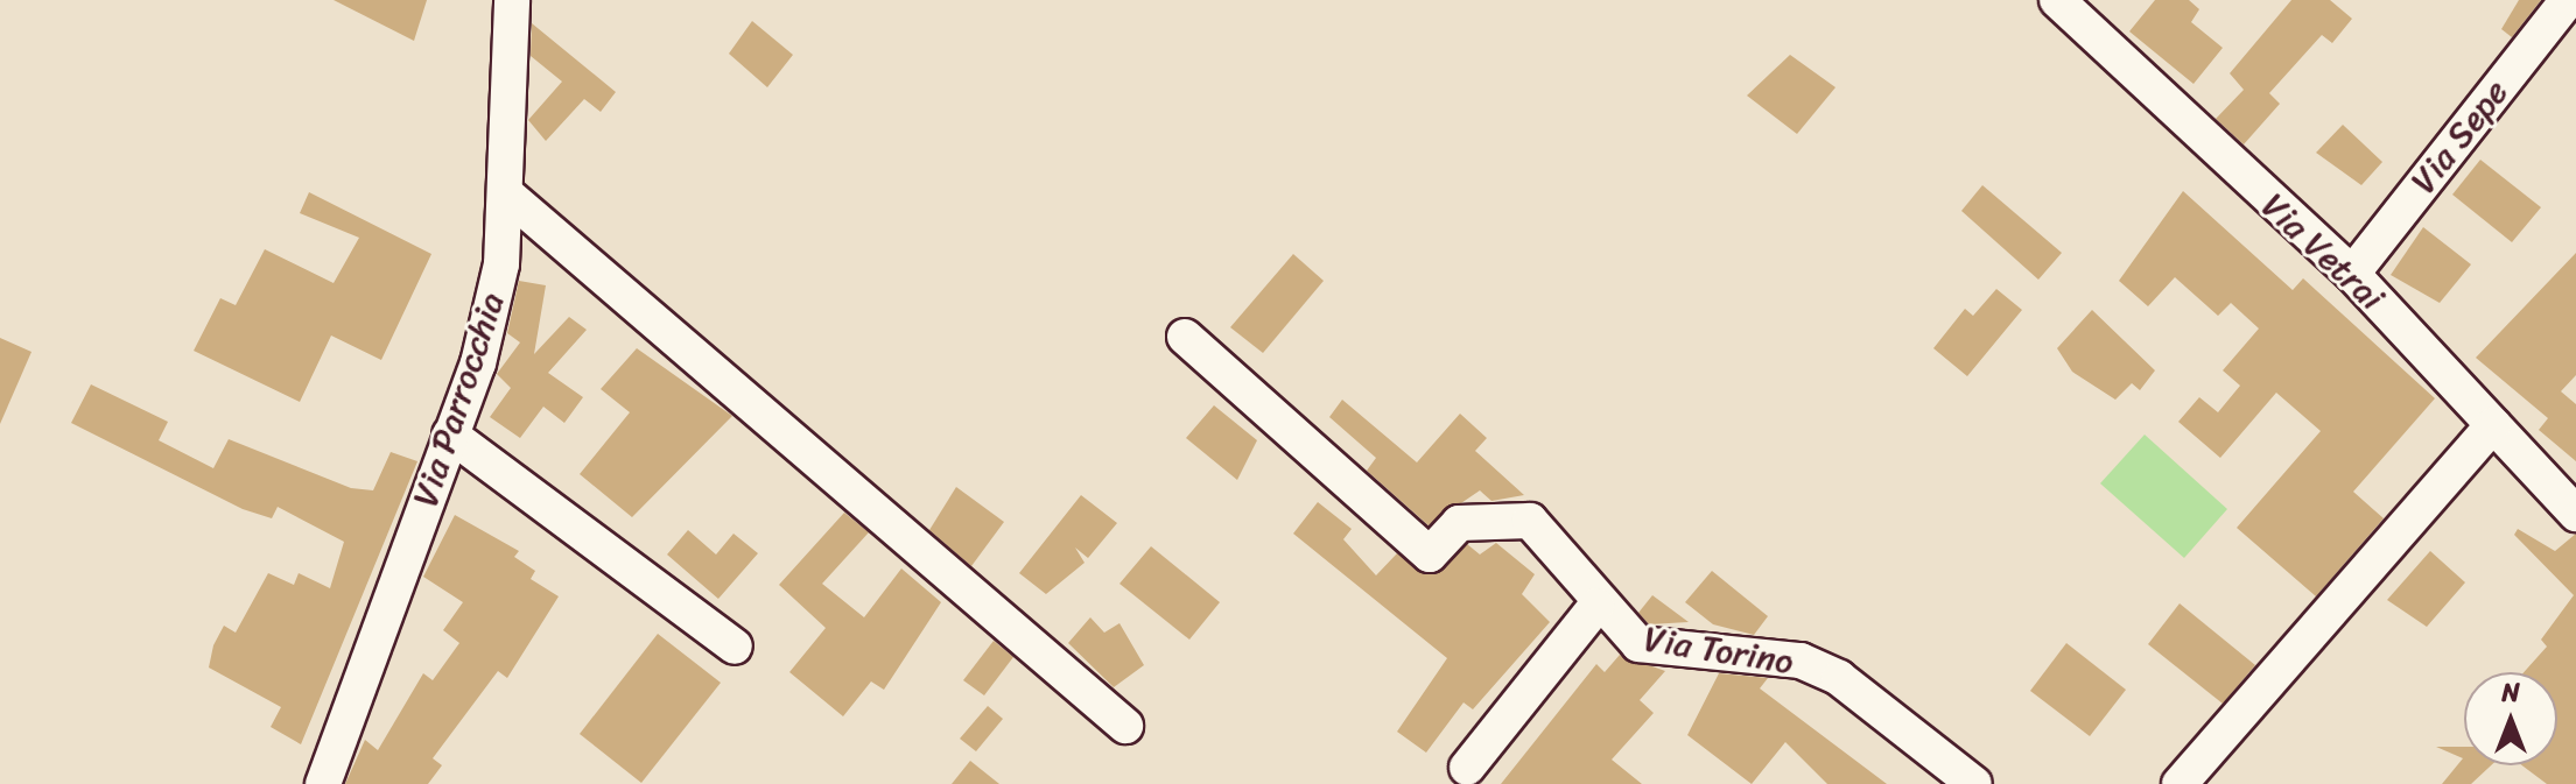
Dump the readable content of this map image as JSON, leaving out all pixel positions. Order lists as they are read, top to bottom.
{
  "streets": {
    "street": [
      "Via Sepe",
      "Via Vetrai",
      "Via Parrocchia",
      "Via Torino"
    ]
  },
  "crossings": [
    ["Via Sepe", "Via Vetrai"]
  ],
  "north": "top"
}
